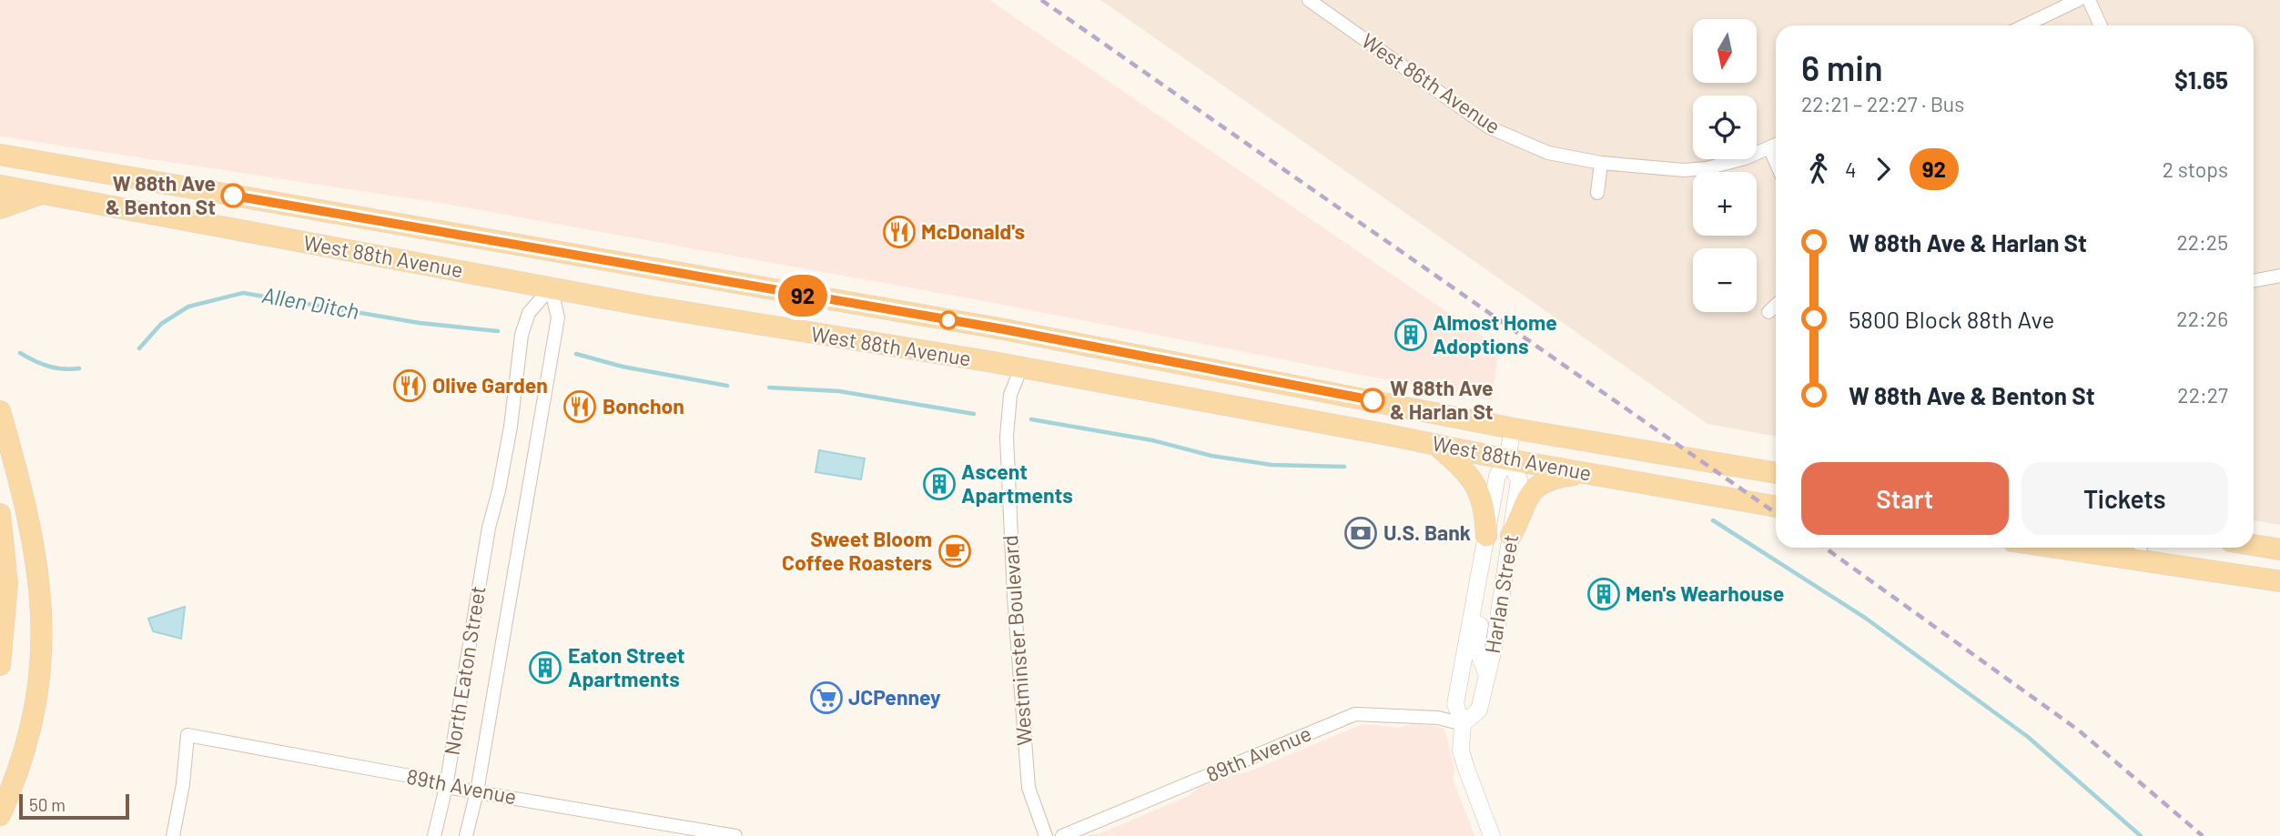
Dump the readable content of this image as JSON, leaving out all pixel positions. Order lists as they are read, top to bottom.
{
  "streets": {
    "main road": ["West 88th Avenue"],
    "street": [
      "West 86th Avenue",
      "Harlan Street",
      "Westminster Boulevard",
      "North Eaton Street",
      "89th Avenue"
    ]
  },
  "crossings": [
    ["West 88th Avenue", "Harlan Street"],
    ["West 88th Avenue", "Westminster Boulevard"],
    ["West 88th Avenue", "North Eaton Street"],
    ["Harlan Street", "89th Avenue"],
    ["North Eaton Street", "89th Avenue"]
  ],
  "water": ["Allen Ditch"],
  "places": {
    "other": ["W 88th Ave & Benton St", "W 88th Ave & Harlan St"],
    "restaurant": ["McDonald's", "Olive Garden", "Bonchon"],
    "building": [
      "Almost Home Adoptions",
      "Ascent Apartments",
      "Men's Wearhouse",
      "Eaton Street Apartments"
    ],
    "bank": ["U.S. Bank"],
    "cafe": ["Sweet Bloom Coffee Roasters"],
    "supermarket": ["JCPenney"]
  },
  "lines": ["bus line 92"],
  "scale_bar": "50 m",
  "north": "bottom",
  "page": {
    "on_map": "92",
    "map_buttons": ["+", "−"],
    "heading": ["6 min", "22:21 – 22:27 · Bus", "$1.65"],
    "legs": ["4", "92", "2 stops"],
    "list": [
      {
        "name": "W 88th Ave & Harlan St",
        "value": "22:25"
      },
      {
        "name": "5800 Block 88th Ave",
        "value": "22:26"
      },
      {
        "name": "W 88th Ave & Benton St",
        "value": "22:27"
      }
    ],
    "buttons": ["Start", "Tickets"],
    "scale": "50 m"
  }
}
